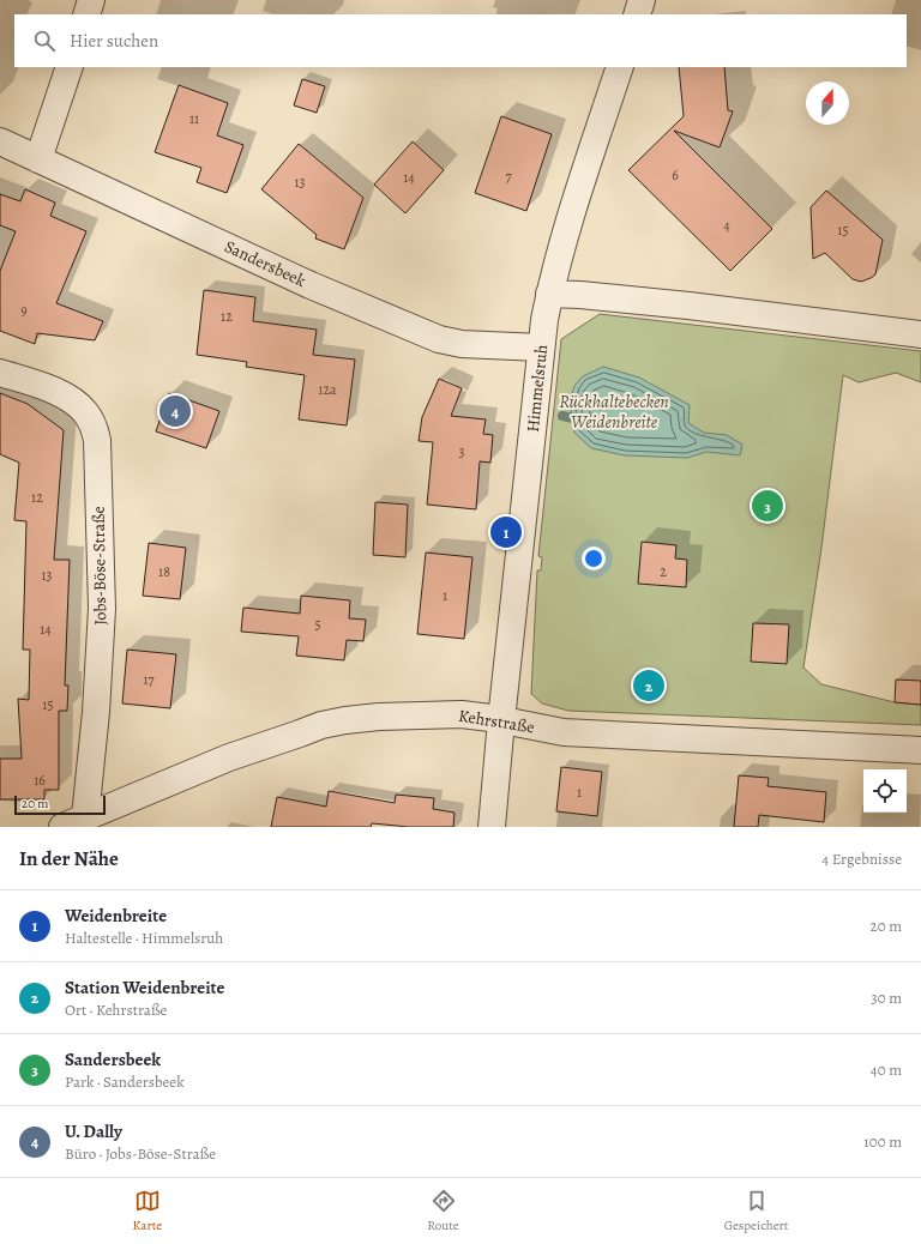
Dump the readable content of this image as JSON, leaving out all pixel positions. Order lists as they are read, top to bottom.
{
  "streets": {
    "street": [
      "Sandersbeek",
      "Himmelsruh",
      "Jobs-Böse-Straße",
      "Kehrstraße"
    ]
  },
  "crossings": [
    ["Sandersbeek", "Himmelsruh"],
    ["Himmelsruh", "Kehrstraße"],
    ["Jobs-Böse-Straße", "Kehrstraße"]
  ],
  "water": ["Rückhaltebecken Weidenbreite"],
  "house_numbers": [
    "11",
    "6",
    "7",
    "14",
    "13",
    "4",
    "15",
    "9",
    "12",
    "12a",
    "3",
    "12",
    "18",
    "2",
    "13",
    "1",
    "5",
    "14",
    "17",
    "15",
    "16",
    "1"
  ],
  "scale_bar": "20 m",
  "north": "top",
  "page": {
    "search": "Hier suchen",
    "pins": [
      "4",
      "3",
      "1",
      "2"
    ],
    "scale": "20 m",
    "heading": ["In der Nähe", "4 Ergebnisse"],
    "list": [
      {
        "mark": "1",
        "name": "Weidenbreite",
        "note": "Haltestelle · Himmelsruh",
        "value": "20 m"
      },
      {
        "mark": "2",
        "name": "Station Weidenbreite",
        "note": "Ort · Kehrstraße",
        "value": "30 m"
      },
      {
        "mark": "3",
        "name": "Sandersbeek",
        "note": "Park · Sandersbeek",
        "value": "40 m"
      },
      {
        "mark": "4",
        "name": "U. Dally",
        "note": "Büro · Jobs-Böse-Straße",
        "value": "100 m"
      }
    ],
    "nav": ["Karte", "Route", "Gespeichert"]
  }
}
